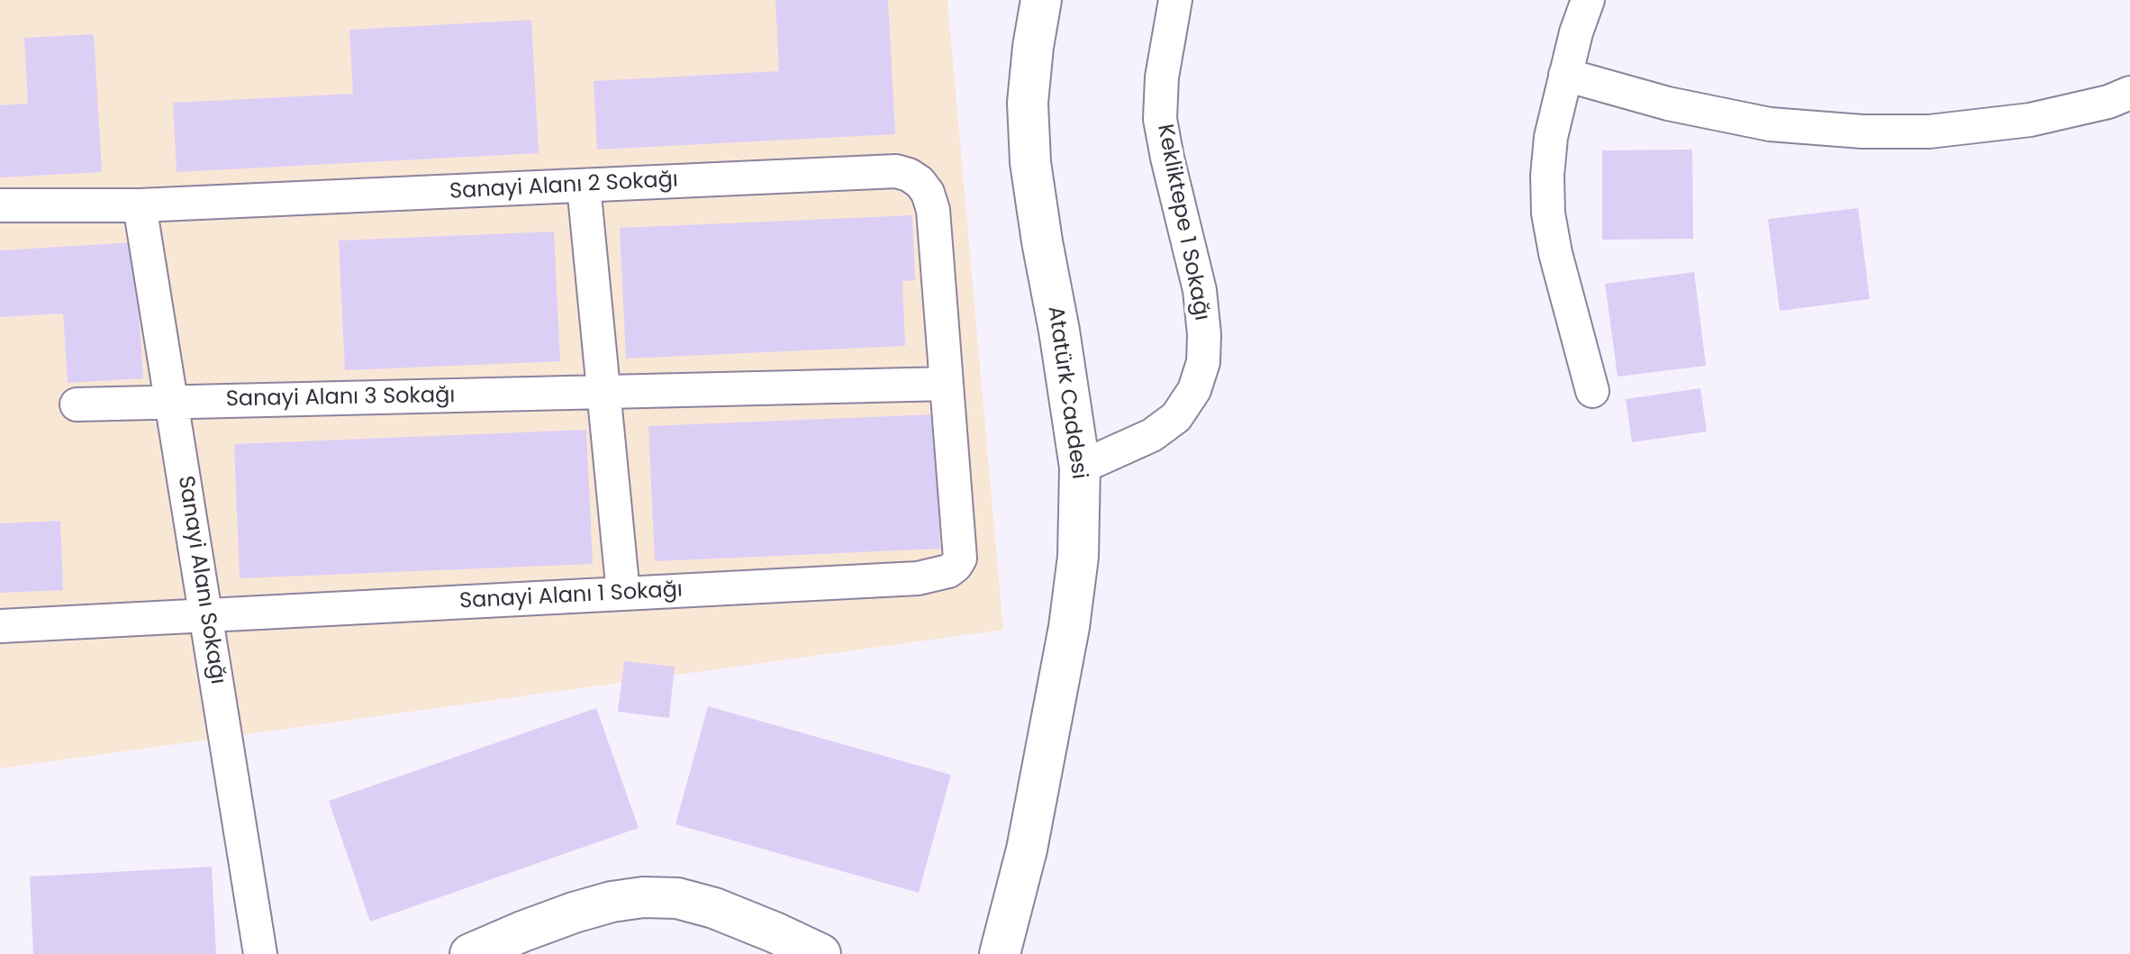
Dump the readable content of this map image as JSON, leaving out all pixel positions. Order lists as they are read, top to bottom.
{
  "streets": {
    "main road": ["Atatürk Caddesi"],
    "street": [
      "Sanayi Alanı 2 Sokağı",
      "Kekliktepe 1 Sokağı",
      "Sanayi Alanı 3 Sokağı",
      "Sanayi Alanı Sokağı",
      "Sanayi Alanı 1 Sokağı"
    ]
  },
  "crossings": [
    ["Sanayi Alanı 2 Sokağı", "Sanayi Alanı 3 Sokağı"],
    ["Sanayi Alanı 2 Sokağı", "Sanayi Alanı Sokağı"],
    ["Sanayi Alanı 2 Sokağı", "Sanayi Alanı 1 Sokağı"],
    ["Kekliktepe 1 Sokağı", "Atatürk Caddesi"],
    ["Sanayi Alanı 3 Sokağı", "Sanayi Alanı Sokağı"],
    ["Sanayi Alanı 3 Sokağı", "Sanayi Alanı 1 Sokağı"],
    ["Sanayi Alanı Sokağı", "Sanayi Alanı 1 Sokağı"]
  ]
}
